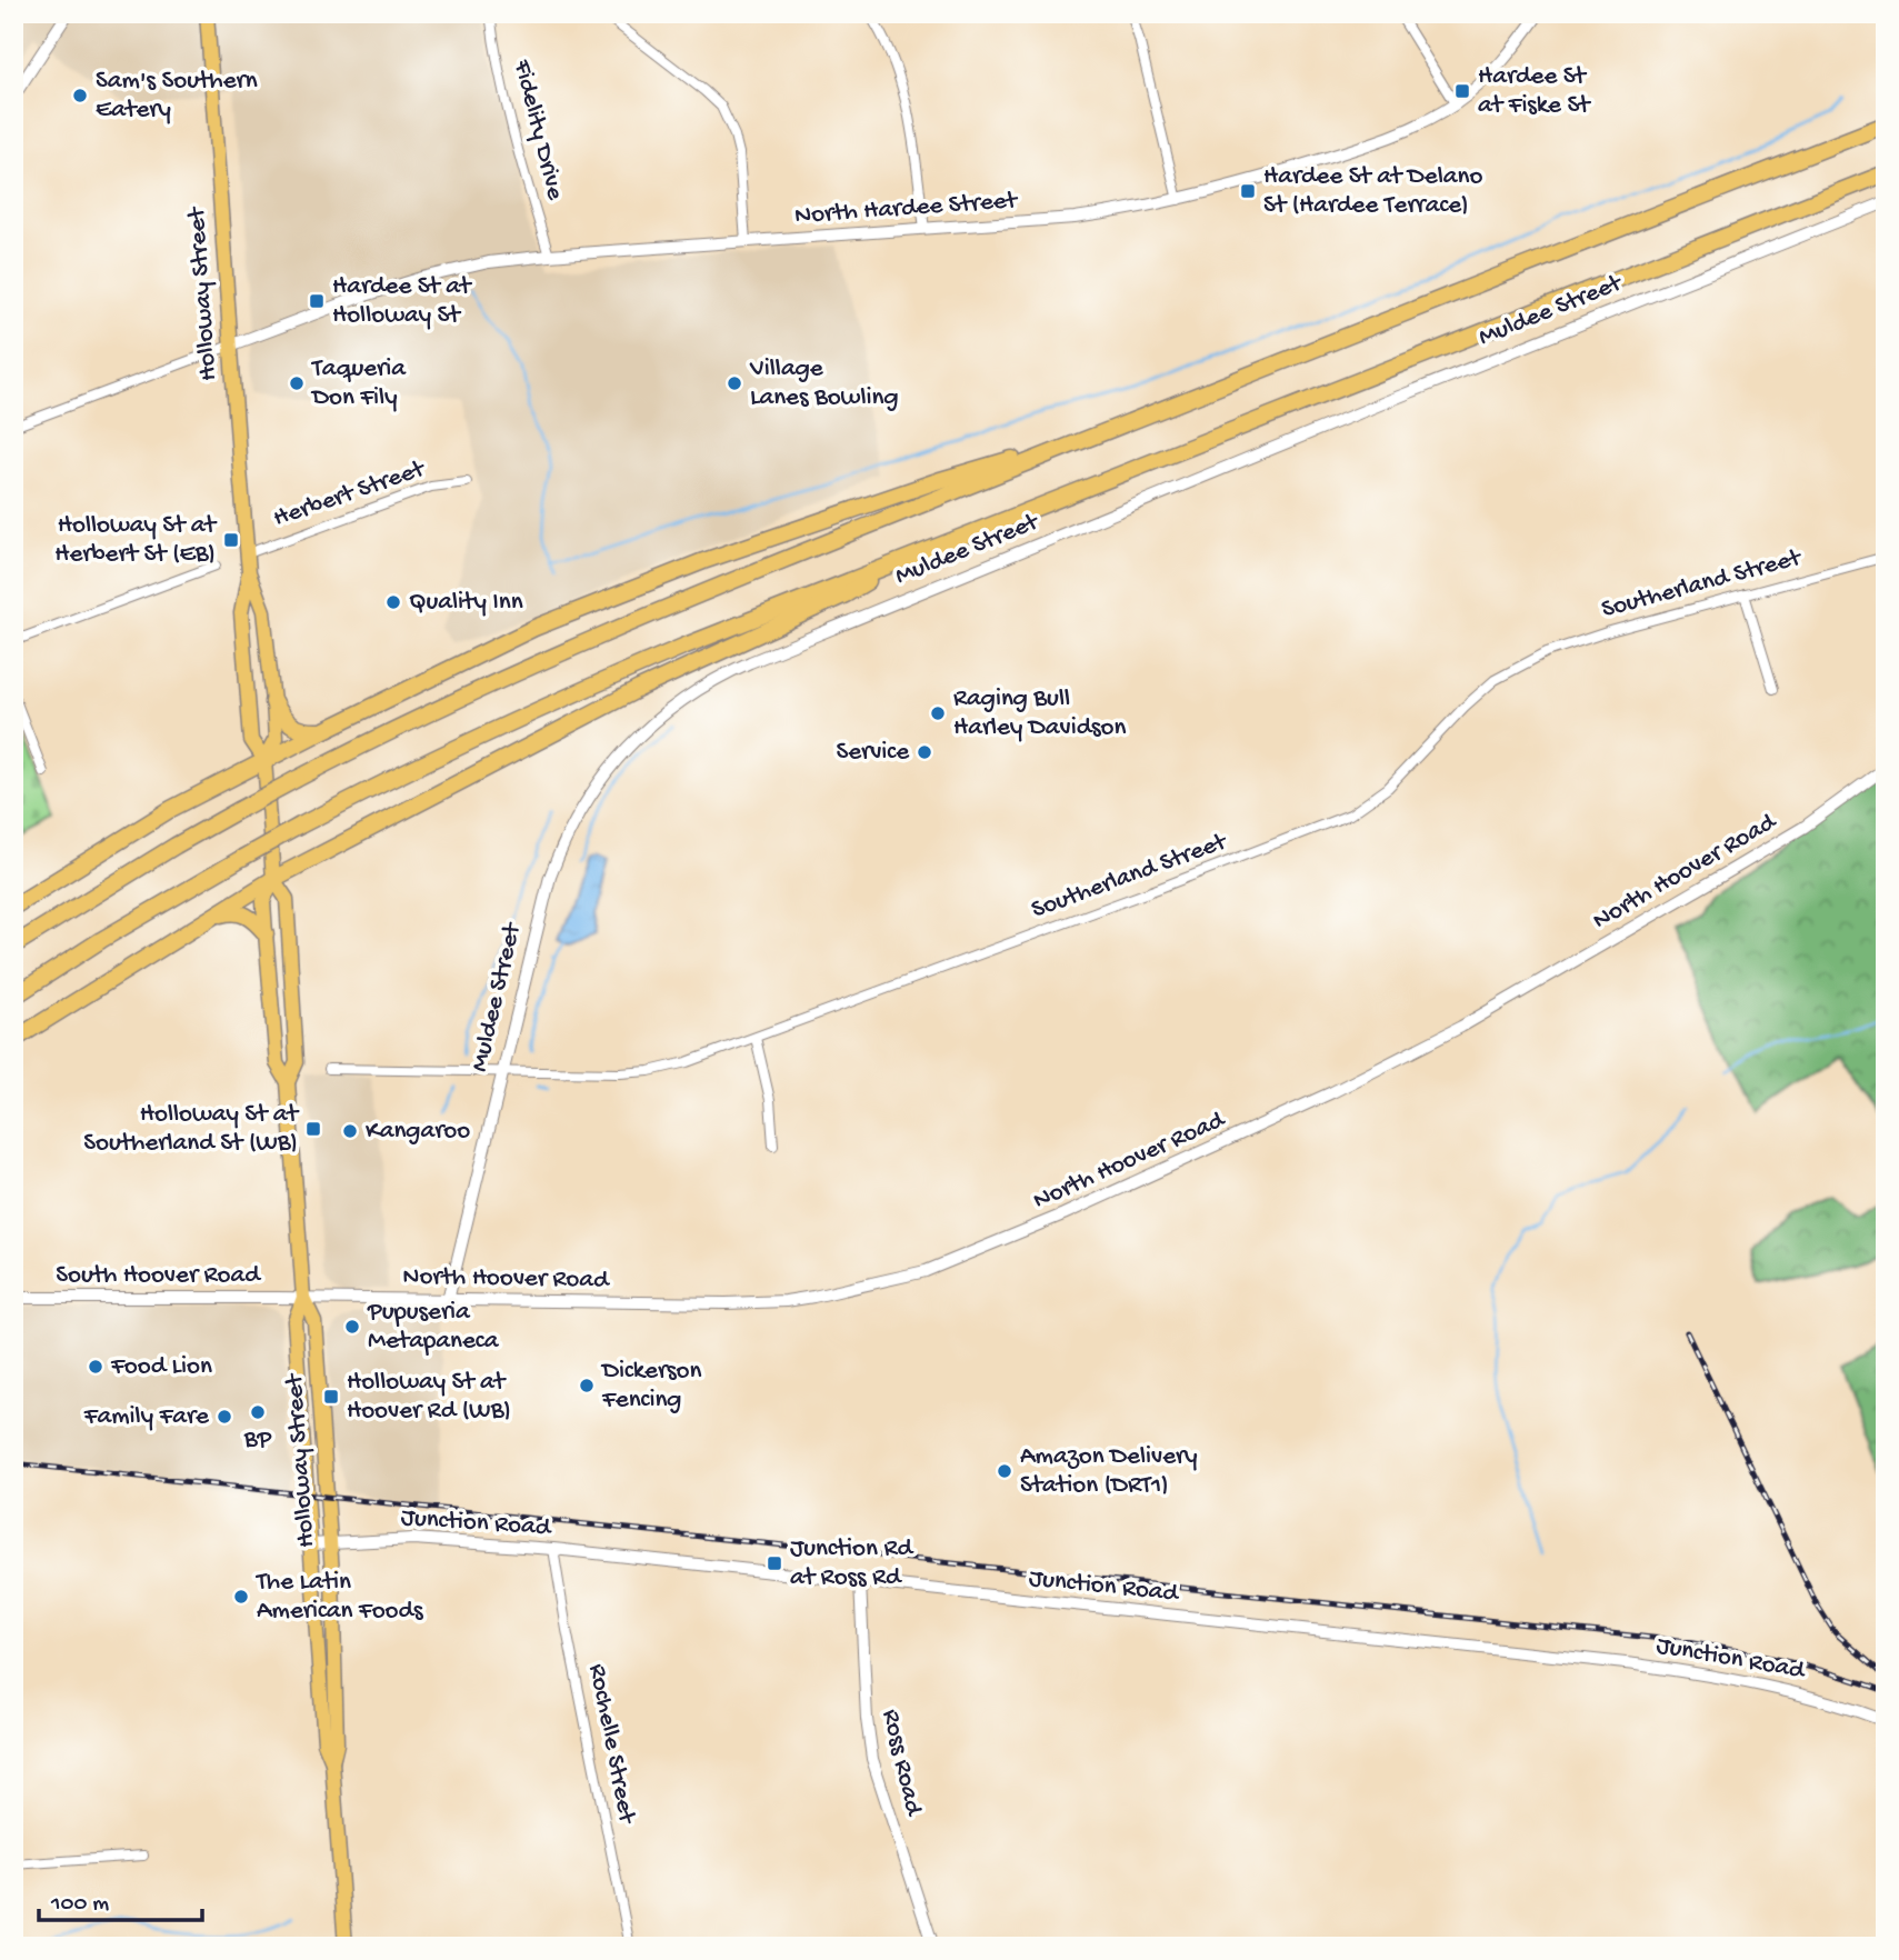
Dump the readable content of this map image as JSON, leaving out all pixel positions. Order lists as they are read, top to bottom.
{
  "streets": {
    "main road": ["Holloway Street"],
    "street": [
      "Fidelity Drive",
      "North Hardee Street",
      "Muldee Street",
      "Herbert Street",
      "Southerland Street",
      "North Hoover Road",
      "South Hoover Road",
      "Junction Road",
      "Rochelle Street",
      "Ross Road"
    ]
  },
  "crossings": [
    ["Fidelity Drive", "North Hardee Street"],
    ["North Hardee Street", "Holloway Street"],
    ["Holloway Street", "Herbert Street"],
    ["Holloway Street", "North Hoover Road"],
    ["Holloway Street", "South Hoover Road"],
    ["Holloway Street", "Junction Road"],
    ["Muldee Street", "Southerland Street"],
    ["Muldee Street", "North Hoover Road"],
    ["North Hoover Road", "South Hoover Road"],
    ["Junction Road", "Rochelle Street"],
    ["Junction Road", "Ross Road"]
  ],
  "places": {
    "transit": [
      "Hardee St at Fiske St",
      "Hardee St at Delano St (Hardee Terrace)",
      "Hardee St at Holloway St",
      "Holloway St at Herbert St (EB)",
      "Holloway St at Southerland St (WB)",
      "Holloway St at Hoover Rd (WB)",
      "Junction Rd at Ross Rd"
    ],
    "other": [
      "Sam's Southern Eatery",
      "Taqueria Don Fily",
      "Village Lanes Bowling",
      "Quality Inn",
      "Raging Bull Harley Davidson",
      "Service",
      "Kangaroo",
      "Pupuseria Metapaneca",
      "Food Lion",
      "Dickerson Fencing",
      "BP",
      "Family Fare",
      "Amazon Delivery Station (DRT1)",
      "The Latin American Foods"
    ]
  },
  "scale_bar": "100 m"
}
